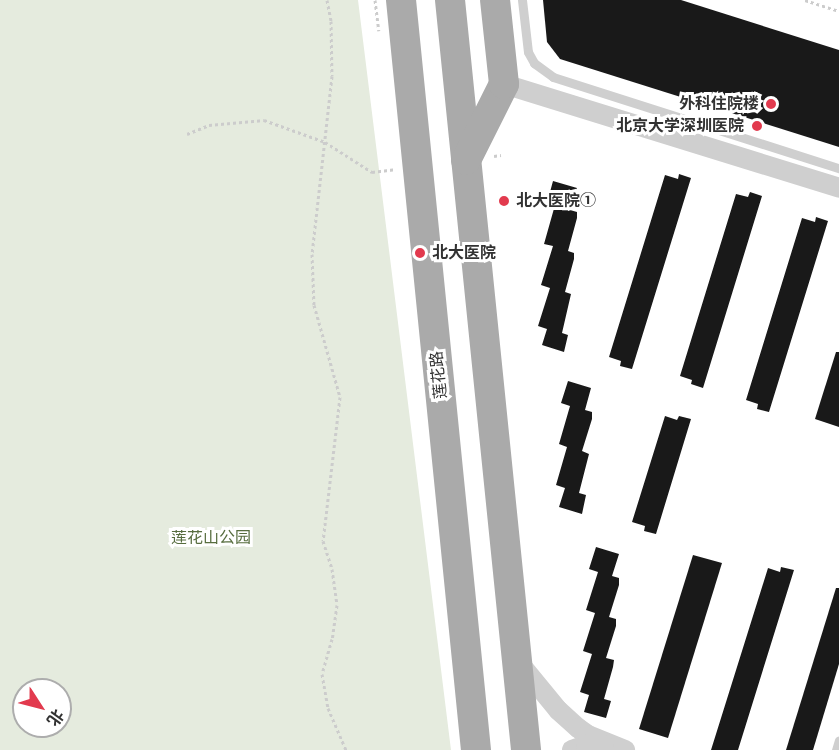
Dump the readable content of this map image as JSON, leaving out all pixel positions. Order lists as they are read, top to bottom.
{
  "streets": {
    "main road": ["莲花路"]
  },
  "parks": ["莲花山公园"],
  "places": [
    "外科住院楼",
    "北京大学深圳医院",
    "北大医院①",
    "北大医院"
  ],
  "north": "bottom right"
}
